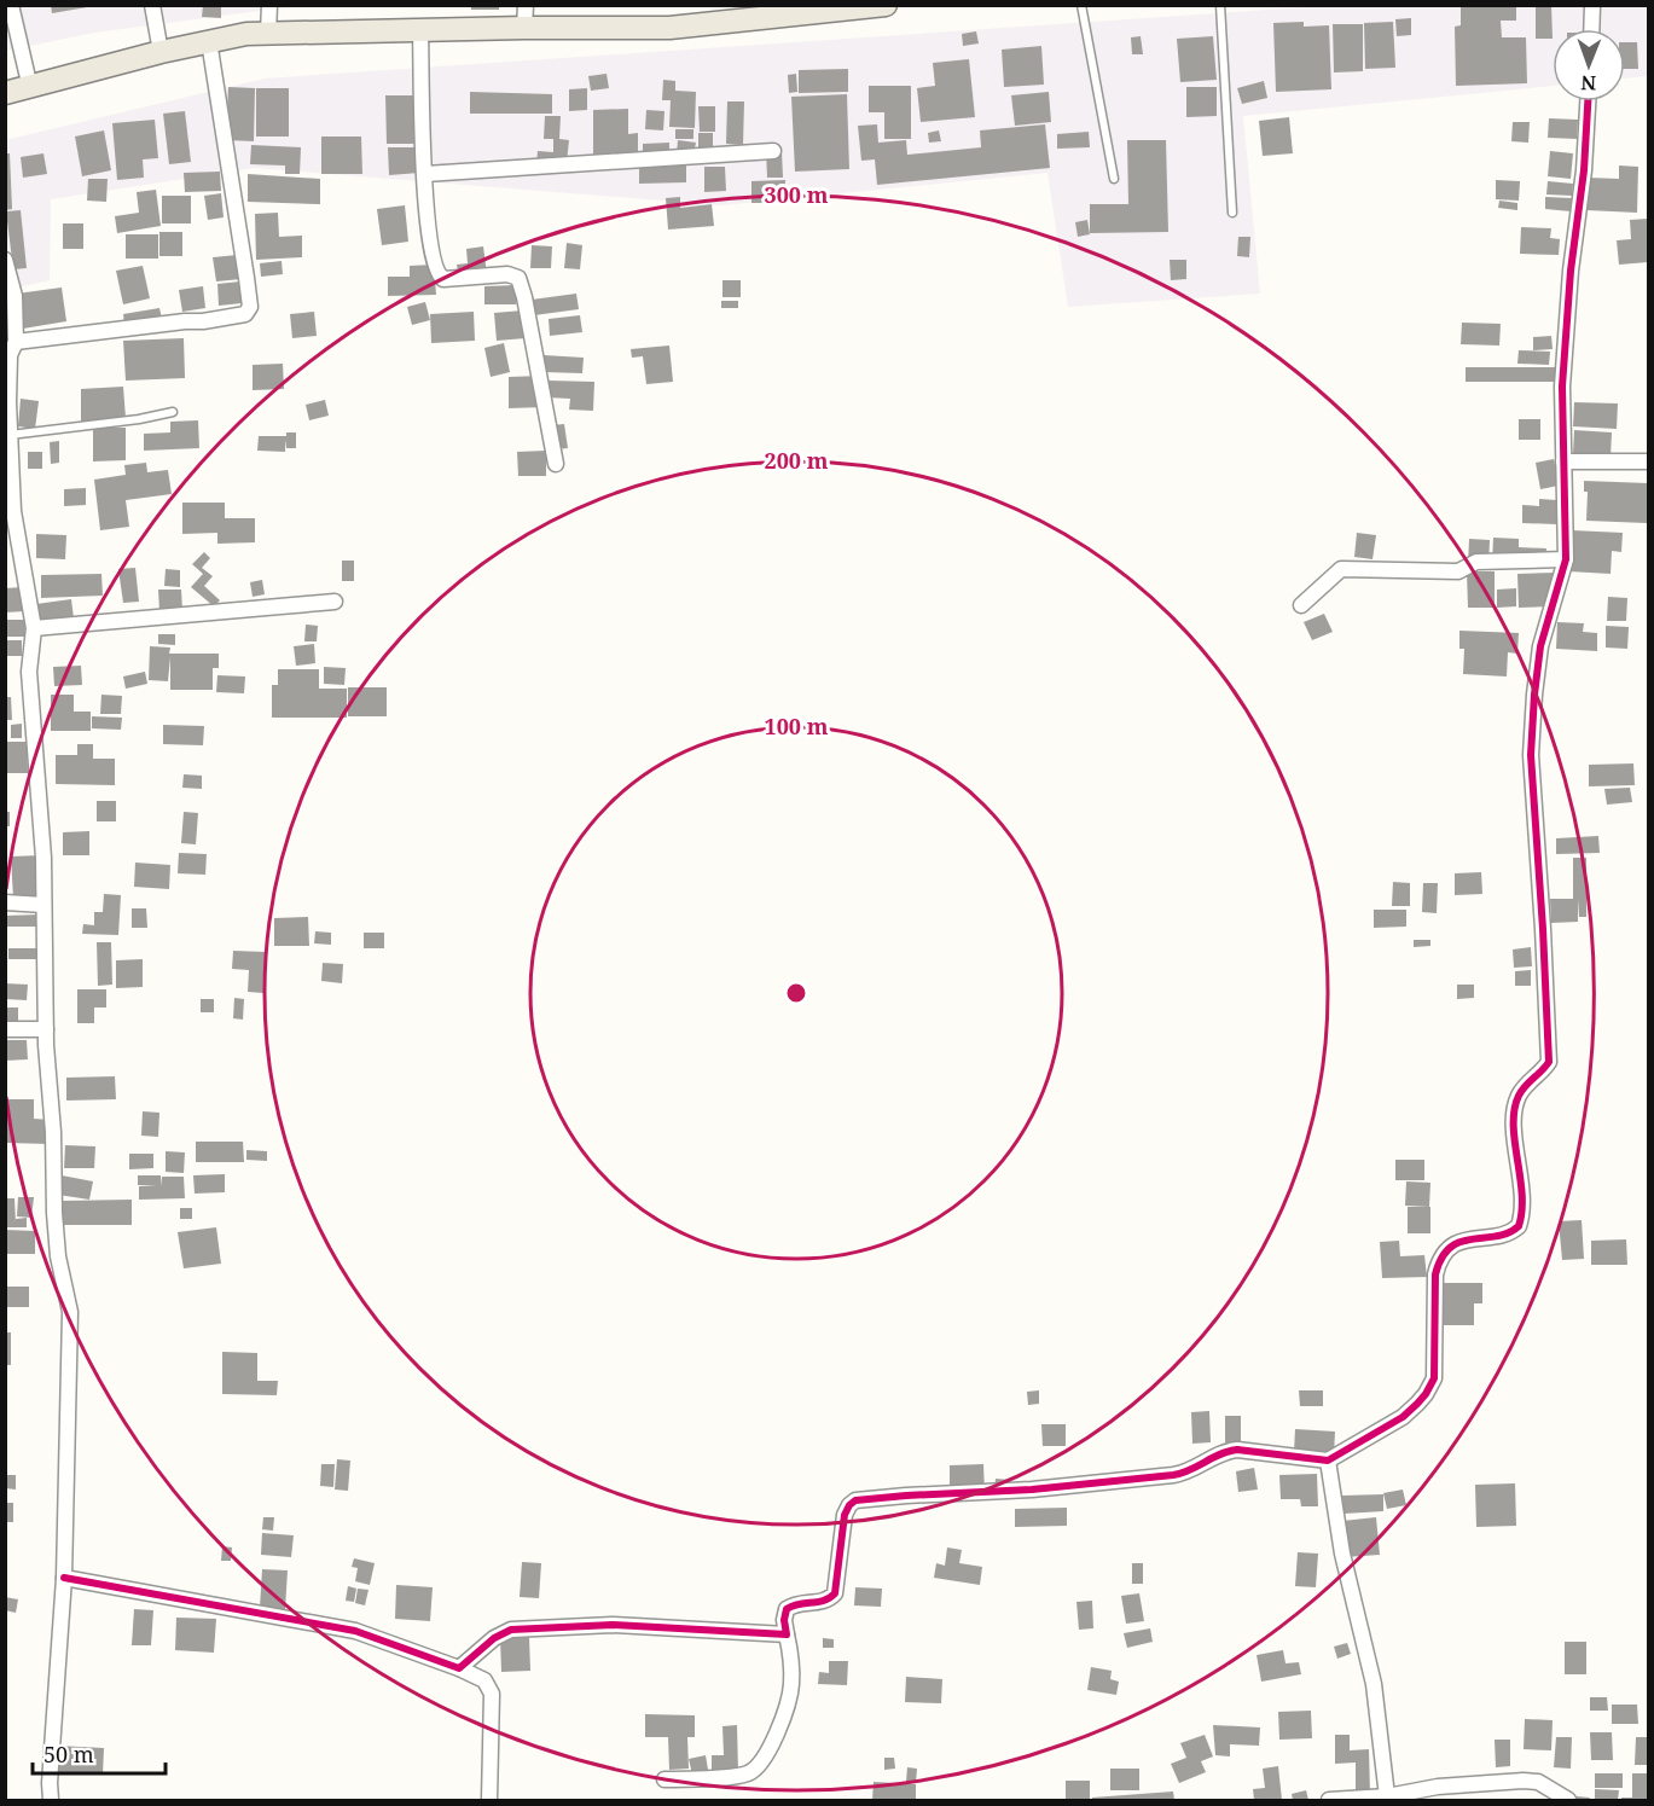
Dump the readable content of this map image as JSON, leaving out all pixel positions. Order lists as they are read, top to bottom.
{
  "scale_bar": "50 m",
  "north": "bottom",
  "rings": ["300 m", "200 m", "100 m"]
}
